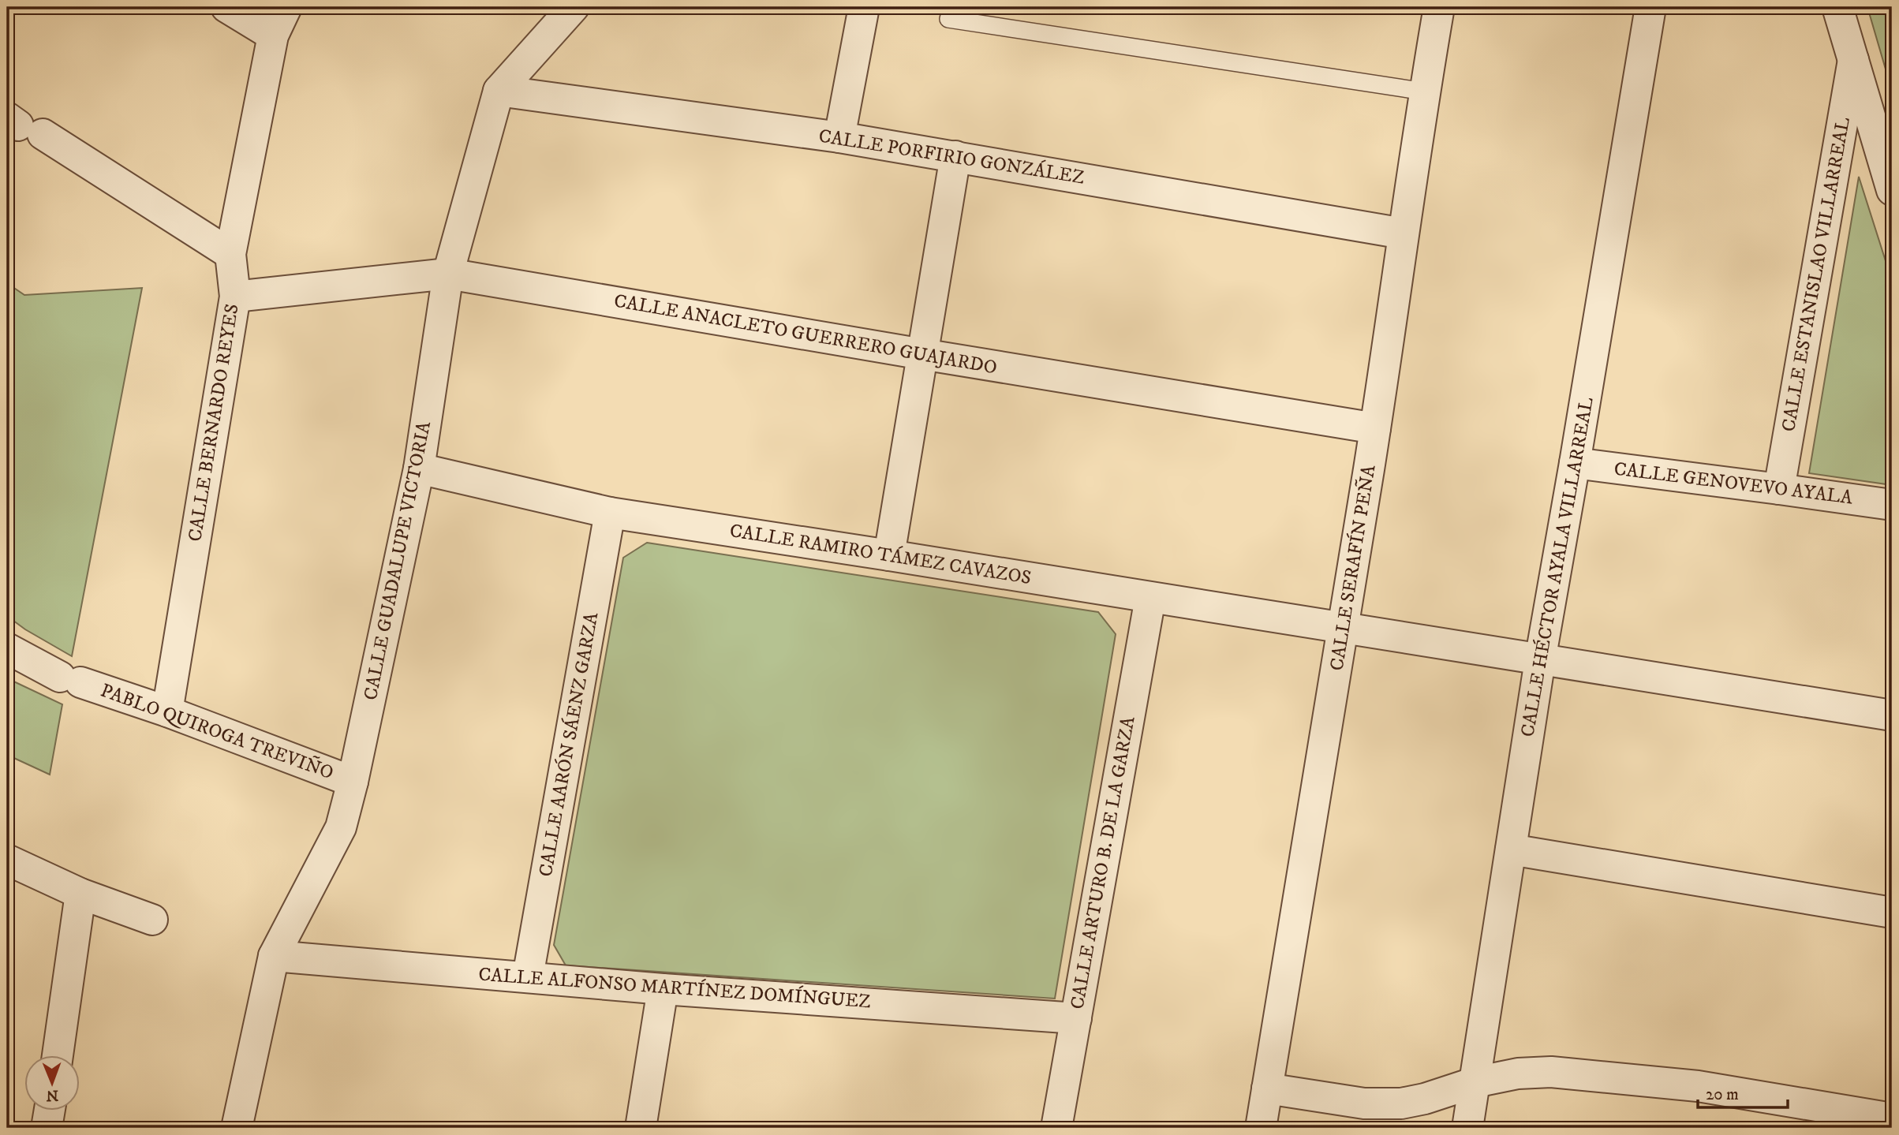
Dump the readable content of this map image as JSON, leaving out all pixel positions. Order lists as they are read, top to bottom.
{
  "streets": {
    "street": [
      "CALLE PORFIRIO GONZÁLEZ",
      "CALLE ESTANISLAO VILLARREAL",
      "CALLE ANACLETO GUERRERO GUAJARDO",
      "CALLE BERNARDO REYES",
      "CALLE GENOVEVO AYALA",
      "CALLE RAMIRO TÁMEZ CAVAZOS",
      "CALLE GUADALUPE VICTORIA",
      "CALLE HÉCTOR AYALA VILLARREAL",
      "CALLE SERAFÍN PEÑA",
      "PABLO QUIROGA TREVIÑO",
      "CALLE AARÓN SÁENZ GARZA",
      "CALLE ARTURO B. DE LA GARZA",
      "CALLE ALFONSO MARTÍNEZ DOMÍNGUEZ"
    ]
  },
  "crossings": [
    ["CALLE PORFIRIO GONZÁLEZ", "CALLE GUADALUPE VICTORIA"],
    ["CALLE PORFIRIO GONZÁLEZ", "CALLE SERAFÍN PEÑA"],
    ["CALLE ESTANISLAO VILLARREAL", "CALLE GENOVEVO AYALA"],
    ["CALLE ANACLETO GUERRERO GUAJARDO", "CALLE BERNARDO REYES"],
    ["CALLE ANACLETO GUERRERO GUAJARDO", "CALLE GUADALUPE VICTORIA"],
    ["CALLE ANACLETO GUERRERO GUAJARDO", "CALLE SERAFÍN PEÑA"],
    ["CALLE BERNARDO REYES", "PABLO QUIROGA TREVIÑO"],
    ["CALLE GENOVEVO AYALA", "CALLE HÉCTOR AYALA VILLARREAL"],
    ["CALLE RAMIRO TÁMEZ CAVAZOS", "CALLE GUADALUPE VICTORIA"],
    ["CALLE RAMIRO TÁMEZ CAVAZOS", "CALLE HÉCTOR AYALA VILLARREAL"],
    ["CALLE RAMIRO TÁMEZ CAVAZOS", "CALLE SERAFÍN PEÑA"],
    ["CALLE RAMIRO TÁMEZ CAVAZOS", "CALLE AARÓN SÁENZ GARZA"],
    ["CALLE RAMIRO TÁMEZ CAVAZOS", "CALLE ARTURO B. DE LA GARZA"],
    ["CALLE GUADALUPE VICTORIA", "PABLO QUIROGA TREVIÑO"],
    ["CALLE GUADALUPE VICTORIA", "CALLE ALFONSO MARTÍNEZ DOMÍNGUEZ"],
    ["CALLE AARÓN SÁENZ GARZA", "CALLE ALFONSO MARTÍNEZ DOMÍNGUEZ"],
    ["CALLE ARTURO B. DE LA GARZA", "CALLE ALFONSO MARTÍNEZ DOMÍNGUEZ"]
  ],
  "scale_bar": "20 m",
  "north": "bottom"
}
